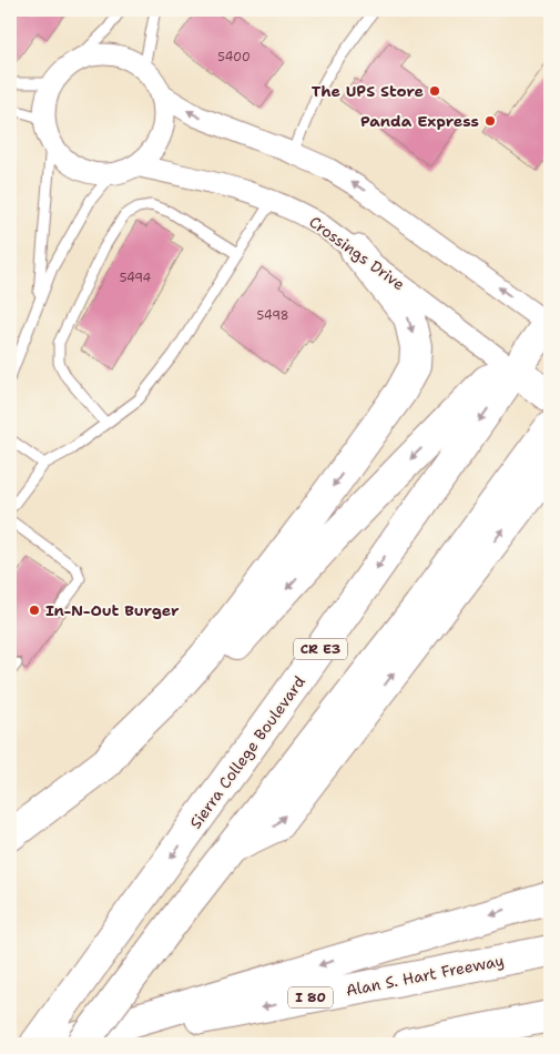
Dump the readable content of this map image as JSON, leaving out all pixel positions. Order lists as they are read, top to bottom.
{
  "streets": {
    "main road": [
      "Crossings Drive",
      "CR E3",
      "Sierra College Boulevard",
      "Alan S. Hart Freeway",
      "I 80"
    ]
  },
  "crossings": [
    ["Crossings Drive", "Sierra College Boulevard"]
  ],
  "places": ["The UPS Store", "Panda Express", "In-N-Out Burger"],
  "house_numbers": ["5400", "5494", "5498"]
}
